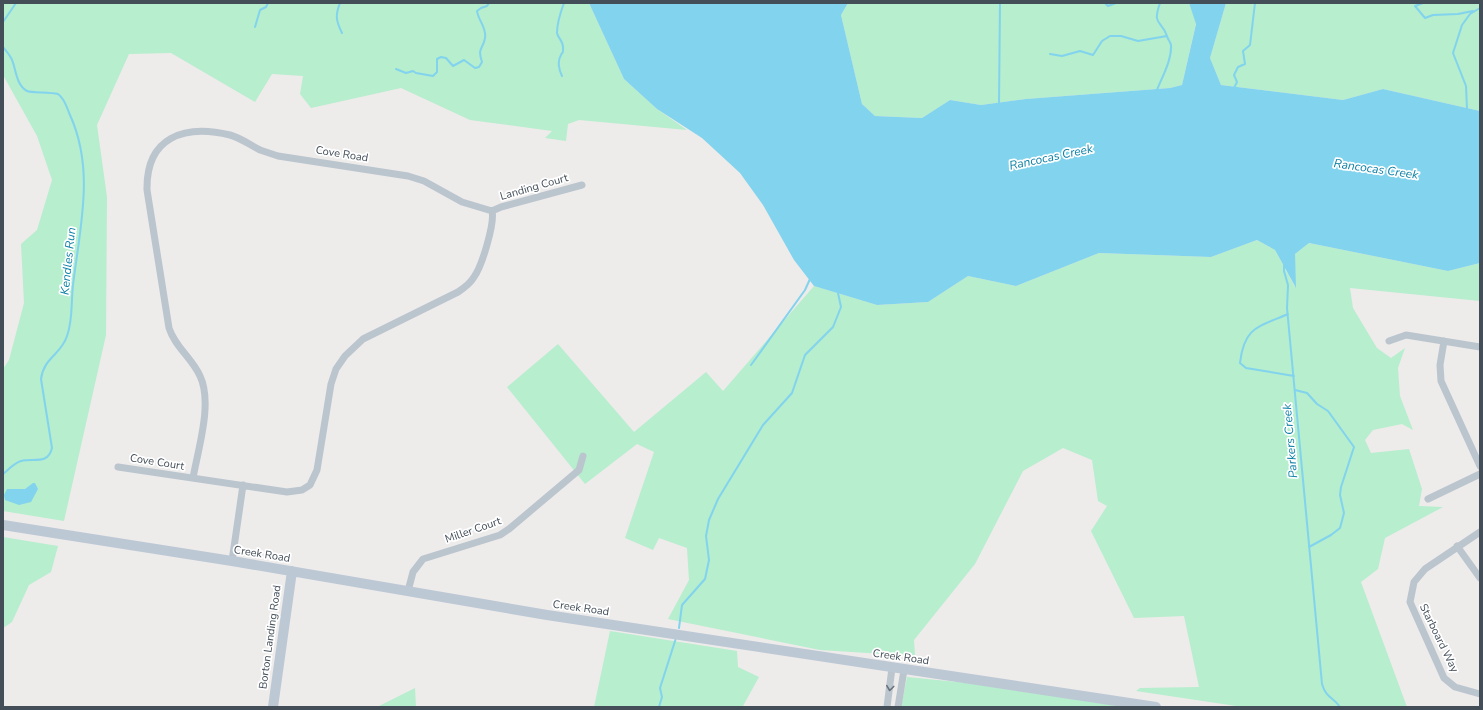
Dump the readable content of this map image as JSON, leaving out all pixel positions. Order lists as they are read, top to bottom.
{
  "streets": {
    "main road": ["Creek Road", "Borton Landing Road"],
    "street": [
      "Cove Road",
      "Landing Court",
      "Cove Court",
      "Miller Court",
      "Starboard Way"
    ]
  },
  "crossings": [
    ["Cove Road", "Landing Court"],
    ["Cove Road", "Cove Court"],
    ["Miller Court", "Creek Road"],
    ["Creek Road", "Borton Landing Road"]
  ],
  "water": ["Rancocas Creek", "Kendles Run", "Parkers Creek"]
}
